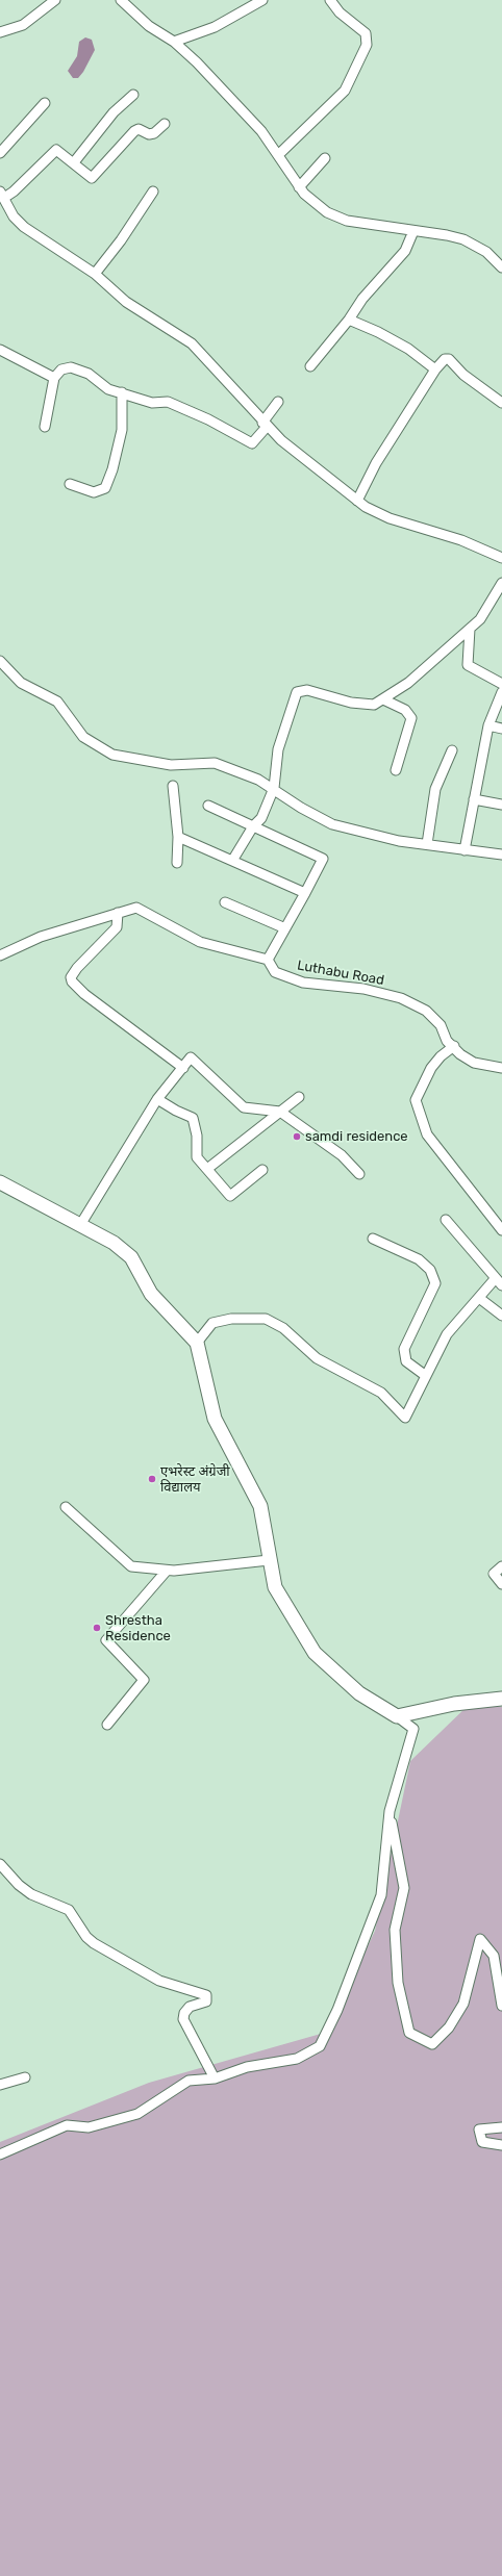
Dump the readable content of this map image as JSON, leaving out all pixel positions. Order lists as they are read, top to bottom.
{
  "streets": {
    "street": ["Luthabu Road"]
  },
  "places": ["samdi residence", "एभरेस्ट अंग्रेजी विद्यालय", "Shrestha Residence"]
}
